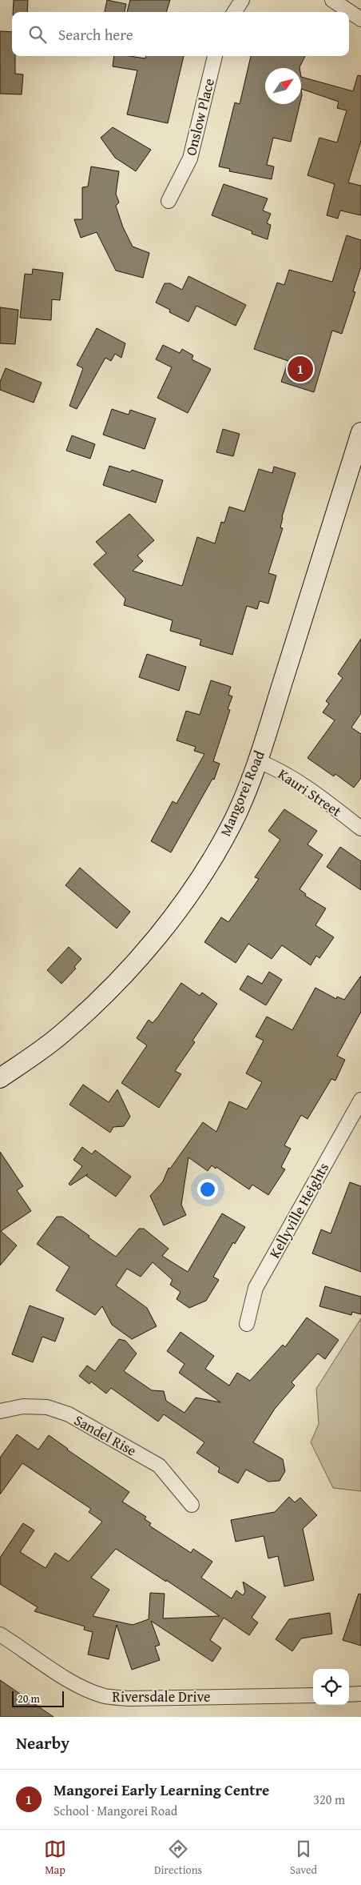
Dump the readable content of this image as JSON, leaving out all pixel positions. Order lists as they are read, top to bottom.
{
  "streets": {
    "main road": ["Mangorei Road"],
    "street": [
      "Onslow Place",
      "Kauri Street",
      "Kellyville Heights",
      "Sandel Rise",
      "Riversdale Drive"
    ]
  },
  "crossings": [
    ["Kauri Street", "Mangorei Road"]
  ],
  "scale_bar": "20 m",
  "north": "top right",
  "page": {
    "search": "Search here",
    "pins": "1",
    "scale": "20 m",
    "heading": "Nearby",
    "list": [
      {
        "mark": "1",
        "name": "Mangorei Early Learning Centre",
        "note": "School · Mangorei Road",
        "value": "320 m"
      }
    ],
    "nav": ["Map", "Directions", "Saved"]
  }
}
